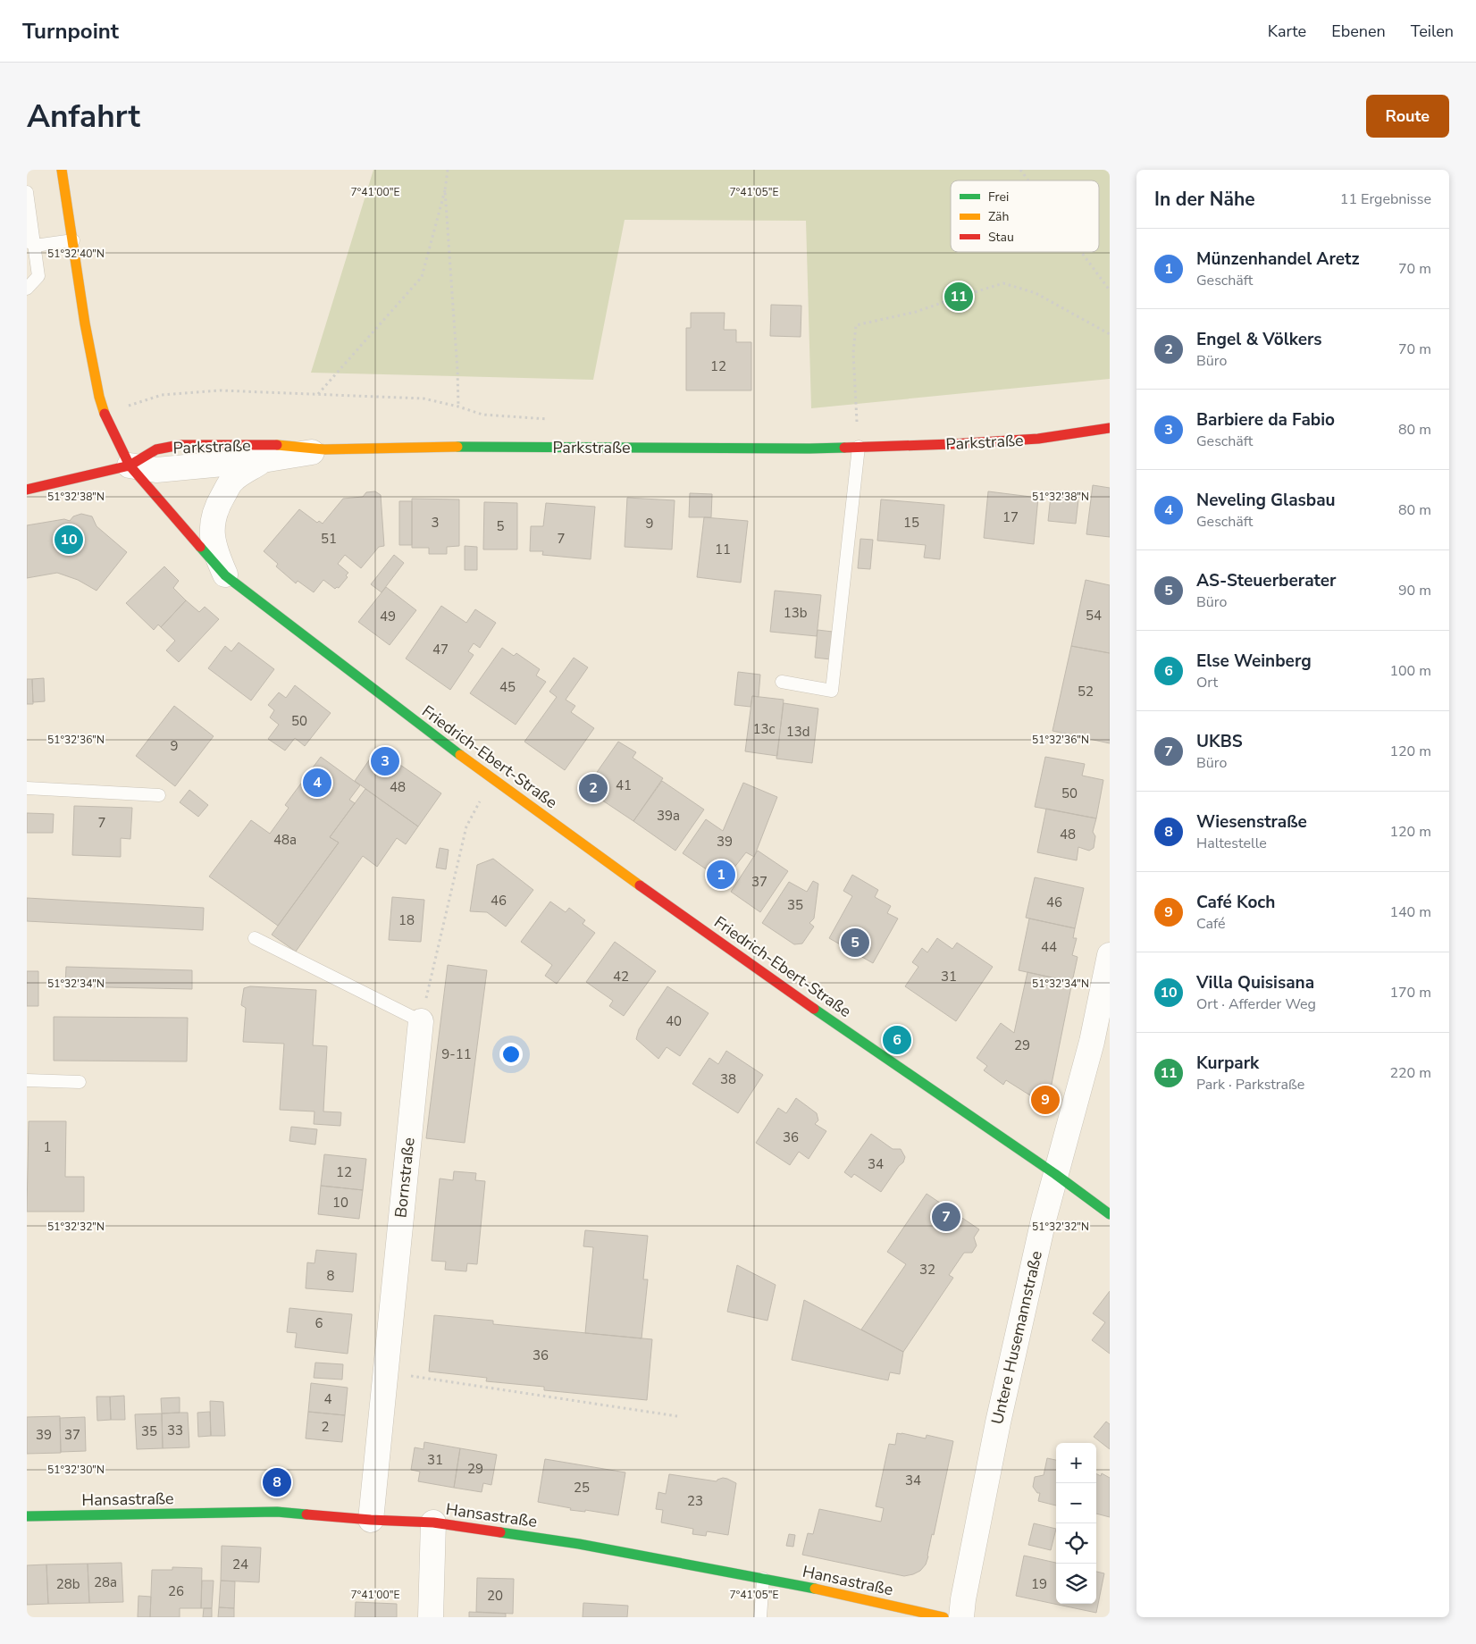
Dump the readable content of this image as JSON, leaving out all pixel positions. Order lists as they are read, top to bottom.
{
  "streets": {
    "main road": ["Parkstraße", "Friedrich-Ebert-Straße", "Hansastraße"],
    "street": ["Bornstraße", "Untere Husemannstraße"]
  },
  "crossings": [
    ["Parkstraße", "Friedrich-Ebert-Straße"],
    ["Friedrich-Ebert-Straße", "Untere Husemannstraße"],
    ["Bornstraße", "Hansastraße"]
  ],
  "house_numbers": [
    "12",
    "17",
    "3",
    "15",
    "9",
    "5",
    "51",
    "7",
    "11",
    "13b",
    "54",
    "49",
    "47",
    "45",
    "52",
    "50",
    "13c",
    "13d",
    "9",
    "41",
    "48",
    "50",
    "39a",
    "7",
    "48",
    "48a",
    "39",
    "37",
    "46",
    "46",
    "35",
    "18",
    "44",
    "42",
    "31",
    "40",
    "29",
    "9-11",
    "38",
    "36",
    "1",
    "34",
    "12",
    "10",
    "32",
    "8",
    "6",
    "36",
    "4",
    "2",
    "33",
    "35",
    "39",
    "37",
    "31",
    "29",
    "34",
    "25",
    "23",
    "24",
    "28a",
    "28b",
    "19",
    "26",
    "20"
  ],
  "legend": ["Frei", "Zäh", "Stau"],
  "page": {
    "header": "Turnpoint",
    "nav": ["Karte", "Ebenen", "Teilen"],
    "buttons": "Route",
    "title": "Anfahrt",
    "heading": ["In der Nähe", "11 Ergebnisse"],
    "list": [
      {
        "mark": "1",
        "name": "Münzenhandel Aretz",
        "note": "Geschäft",
        "value": "70 m"
      },
      {
        "mark": "2",
        "name": "Engel & Völkers",
        "note": "Büro",
        "value": "70 m"
      },
      {
        "mark": "3",
        "name": "Barbiere da Fabio",
        "note": "Geschäft",
        "value": "80 m"
      },
      {
        "mark": "4",
        "name": "Neveling Glasbau",
        "note": "Geschäft",
        "value": "80 m"
      },
      {
        "mark": "5",
        "name": "AS-Steuerberater",
        "note": "Büro",
        "value": "90 m"
      },
      {
        "mark": "6",
        "name": "Else Weinberg",
        "note": "Ort",
        "value": "100 m"
      },
      {
        "mark": "7",
        "name": "UKBS",
        "note": "Büro",
        "value": "120 m"
      },
      {
        "mark": "8",
        "name": "Wiesenstraße",
        "note": "Haltestelle",
        "value": "120 m"
      },
      {
        "mark": "9",
        "name": "Café Koch",
        "note": "Café",
        "value": "140 m"
      },
      {
        "mark": "10",
        "name": "Villa Quisisana",
        "note": "Ort · Afferder Weg",
        "value": "170 m"
      },
      {
        "mark": "11",
        "name": "Kurpark",
        "note": "Park · Parkstraße",
        "value": "220 m"
      }
    ],
    "pins": [
      "11",
      "10",
      "3",
      "4",
      "2",
      "1",
      "5",
      "6",
      "9",
      "7",
      "8"
    ],
    "map_buttons": ["+", "−"]
  },
  "coordinates": [
    "7°41'00\"E",
    "7°41'05\"E",
    "51°32'40\"N",
    "51°32'38\"N",
    "51°32'36\"N",
    "51°32'34\"N",
    "51°32'32\"N",
    "51°32'30\"N"
  ]
}
